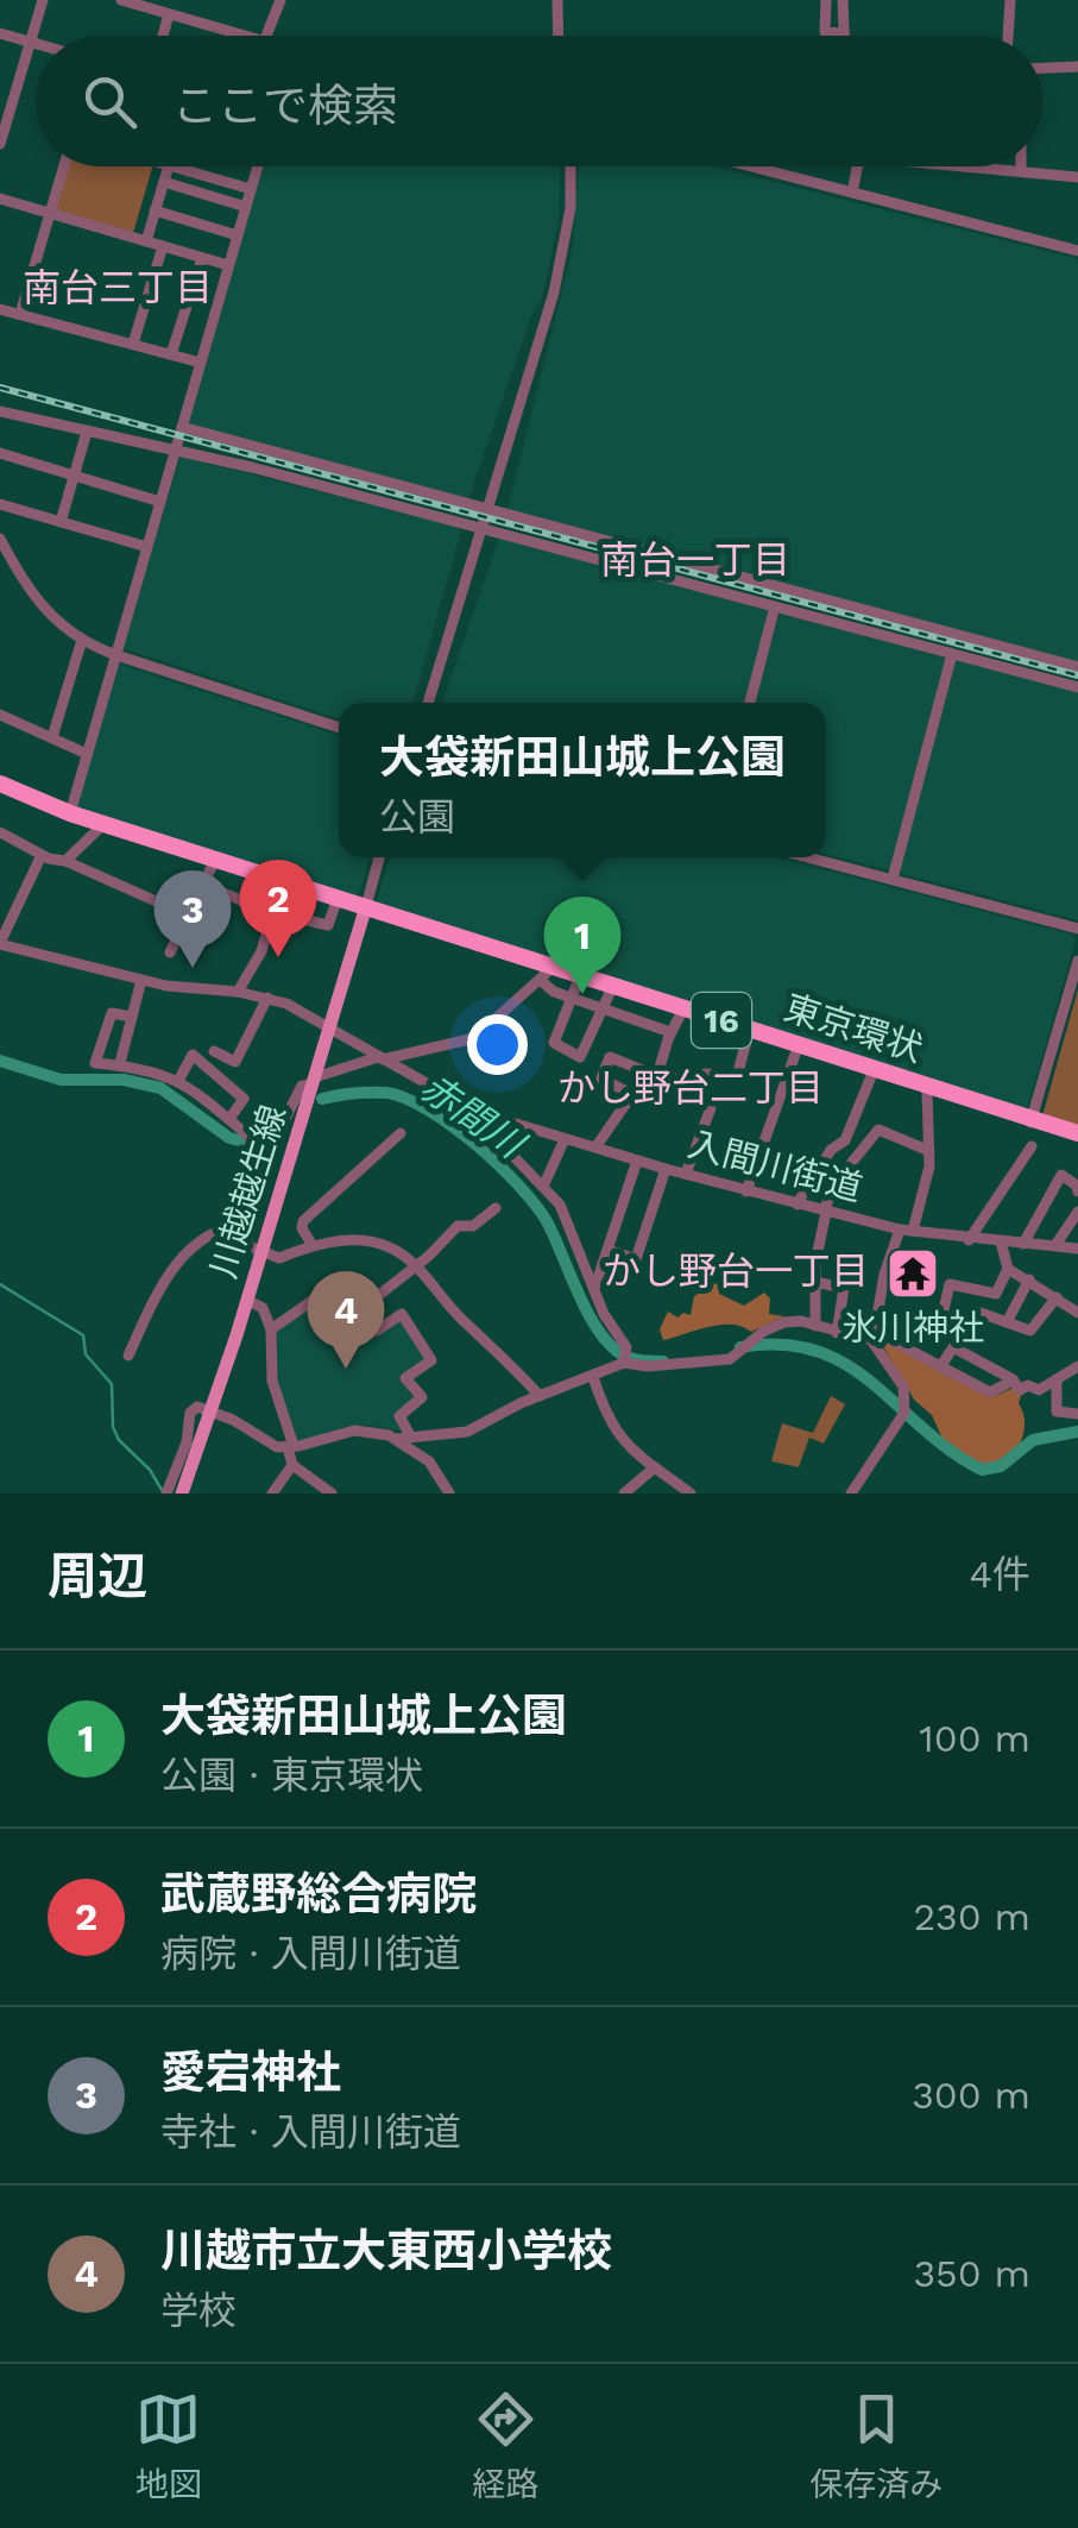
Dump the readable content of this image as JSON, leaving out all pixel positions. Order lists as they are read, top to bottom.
{
  "streets": {
    "highway": ["16", "東京環状"],
    "main road": ["川越越生線"],
    "street": ["入間川街道"]
  },
  "crossings": [
    ["東京環状", "川越越生線"],
    ["入間川街道", "川越越生線"]
  ],
  "districts": [
    "南台三丁目",
    "南台一丁目",
    "かし野台二丁目",
    "かし野台一丁目"
  ],
  "water": ["赤間川"],
  "places": {
    "temple": ["氷川神社"]
  },
  "page": {
    "search": "ここで検索",
    "popup": ["大袋新田山城上公園", "公園"],
    "pins": [
      "2",
      "3",
      "1",
      "4"
    ],
    "heading": ["周辺", "4件"],
    "list": [
      {
        "mark": "1",
        "name": "大袋新田山城上公園",
        "note": "公園 · 東京環状",
        "value": "100 m"
      },
      {
        "mark": "2",
        "name": "武蔵野総合病院",
        "note": "病院 · 入間川街道",
        "value": "230 m"
      },
      {
        "mark": "3",
        "name": "愛宕神社",
        "note": "寺社 · 入間川街道",
        "value": "300 m"
      },
      {
        "mark": "4",
        "name": "川越市立大東西小学校",
        "note": "学校",
        "value": "350 m"
      }
    ],
    "nav": ["地図", "経路", "保存済み"]
  }
}
